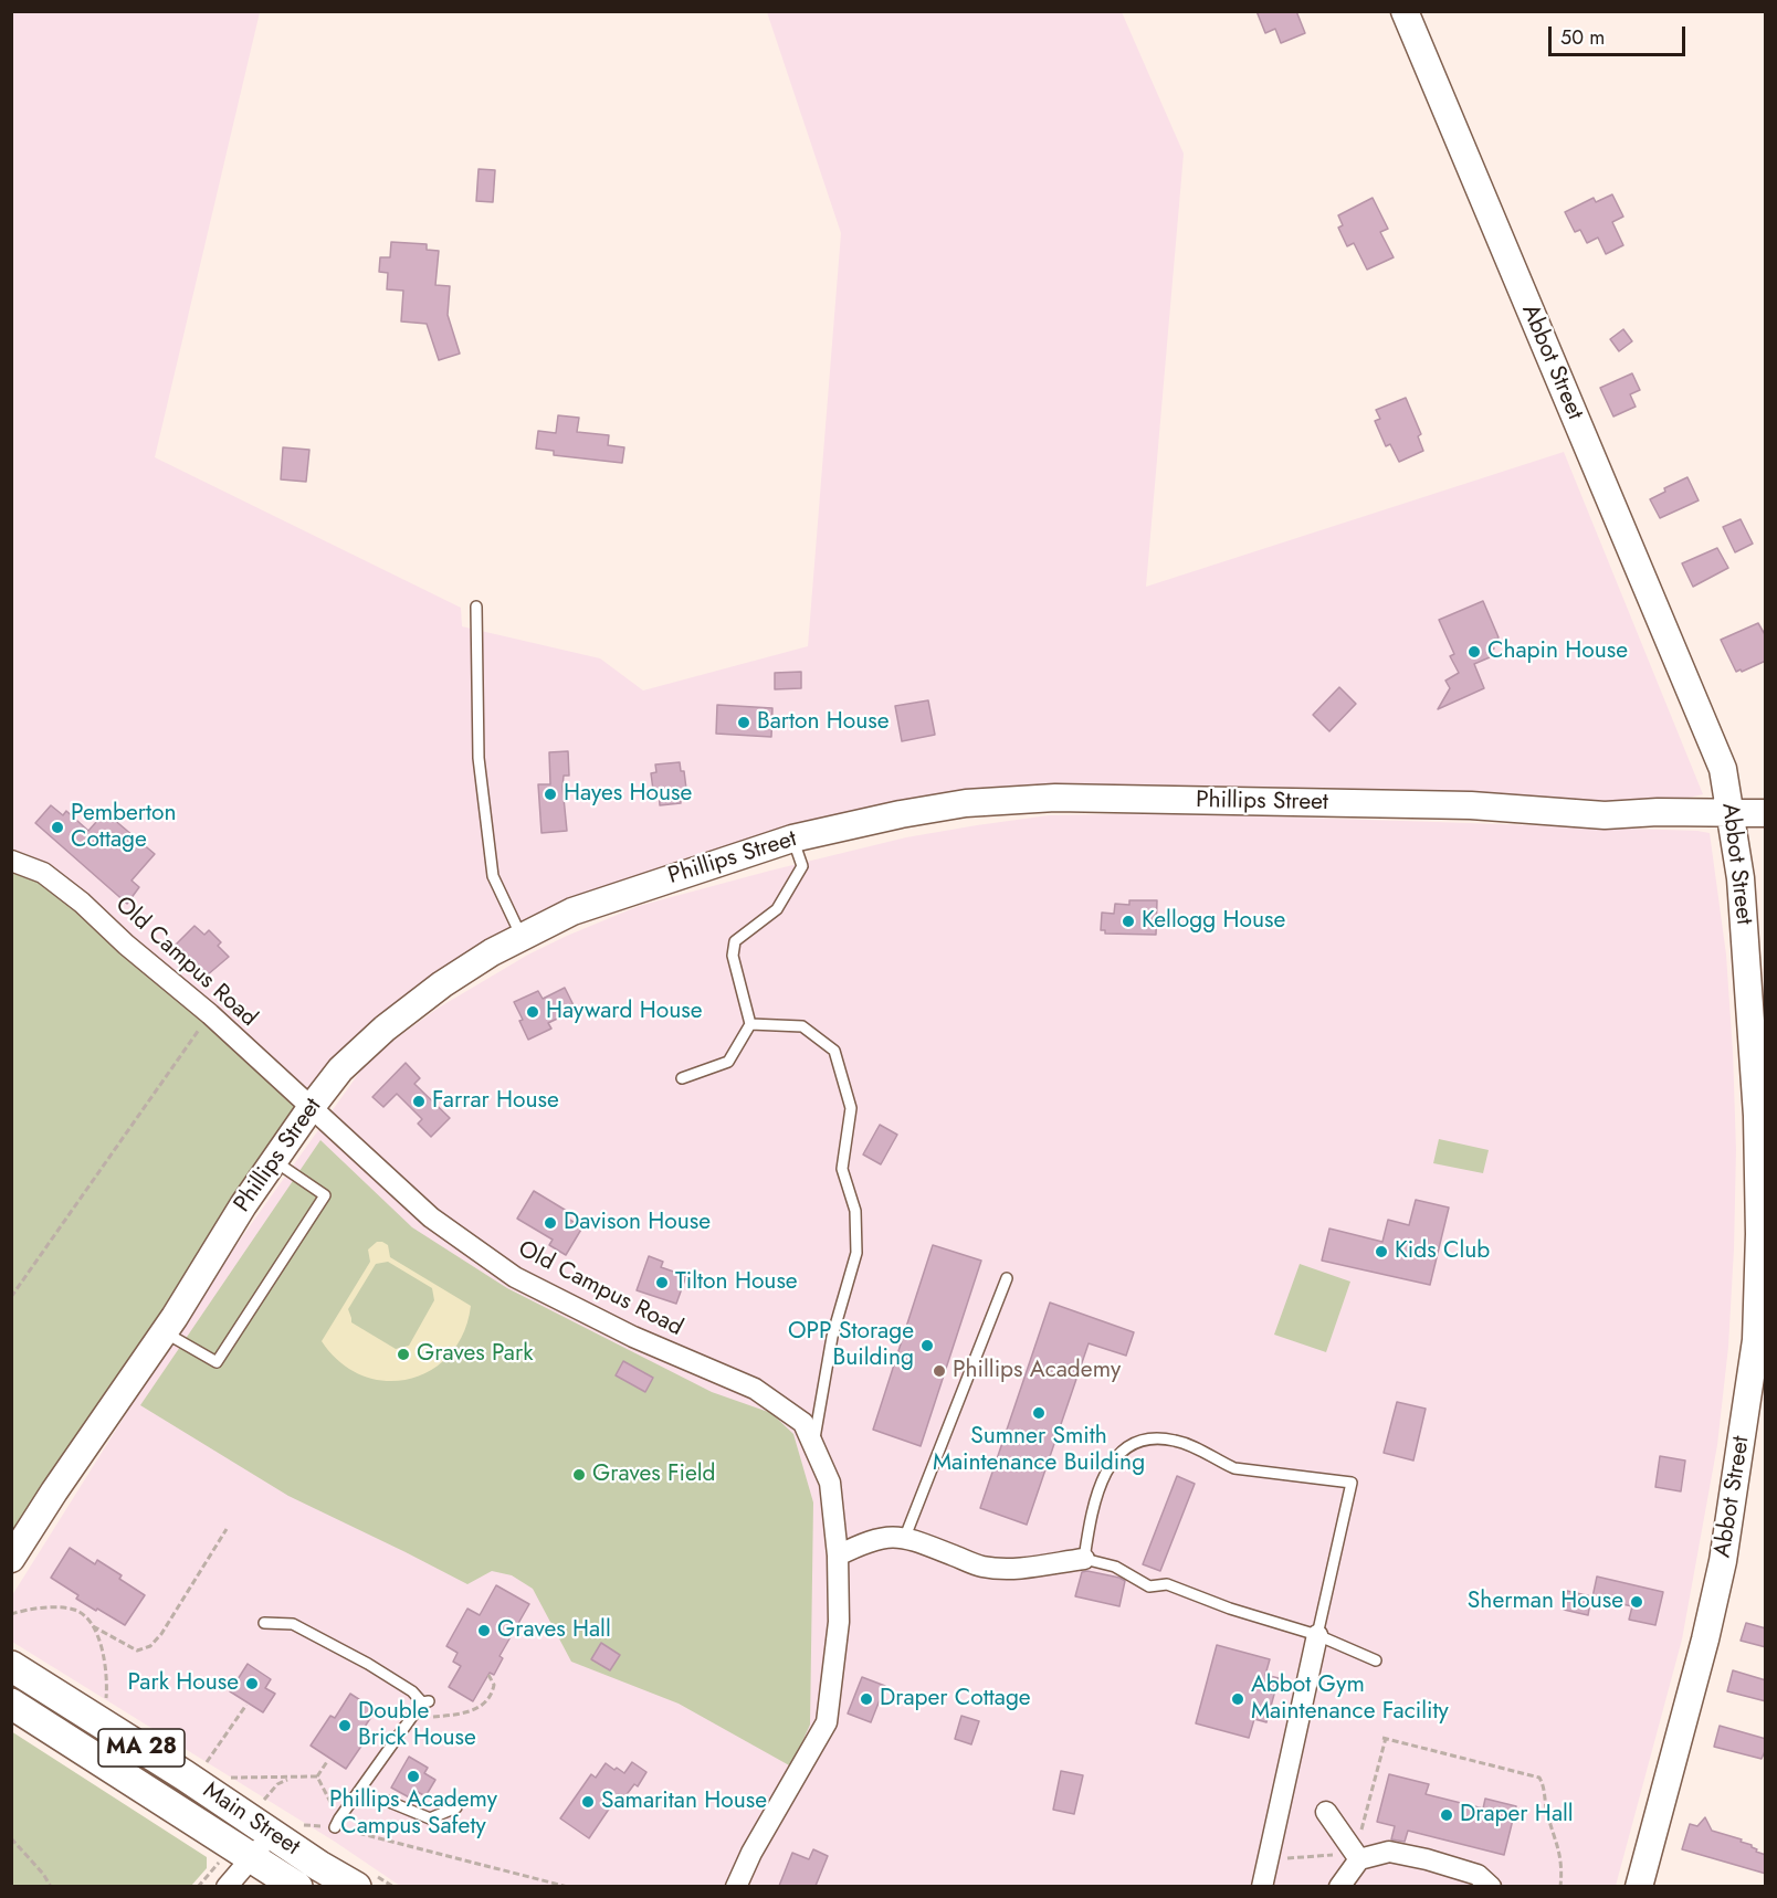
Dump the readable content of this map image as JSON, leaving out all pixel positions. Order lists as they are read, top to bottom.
{
  "streets": {
    "main road": ["MA 28", "Main Street"],
    "street": ["Abbot Street", "Phillips Street", "Old Campus Road"]
  },
  "crossings": [
    ["Abbot Street", "Phillips Street"],
    ["Phillips Street", "Old Campus Road"]
  ],
  "places": [
    "Chapin House",
    "Barton House",
    "Hayes House",
    "Pemberton Cottage",
    "Kellogg House",
    "Hayward House",
    "Farrar House",
    "Davison House",
    "Kids Club",
    "Tilton House",
    "OPP Storage Building",
    "Graves Park",
    "Phillips Academy",
    "Sumner Smith Maintenance Building",
    "Graves Field",
    "Sherman House",
    "Graves Hall",
    "Park House",
    "Draper Cottage",
    "Abbot Gym Maintenance Facility",
    "Double Brick House",
    "Phillips Academy Campus Safety",
    "Samaritan House",
    "Draper Hall"
  ],
  "scale_bar": "50 m"
}
